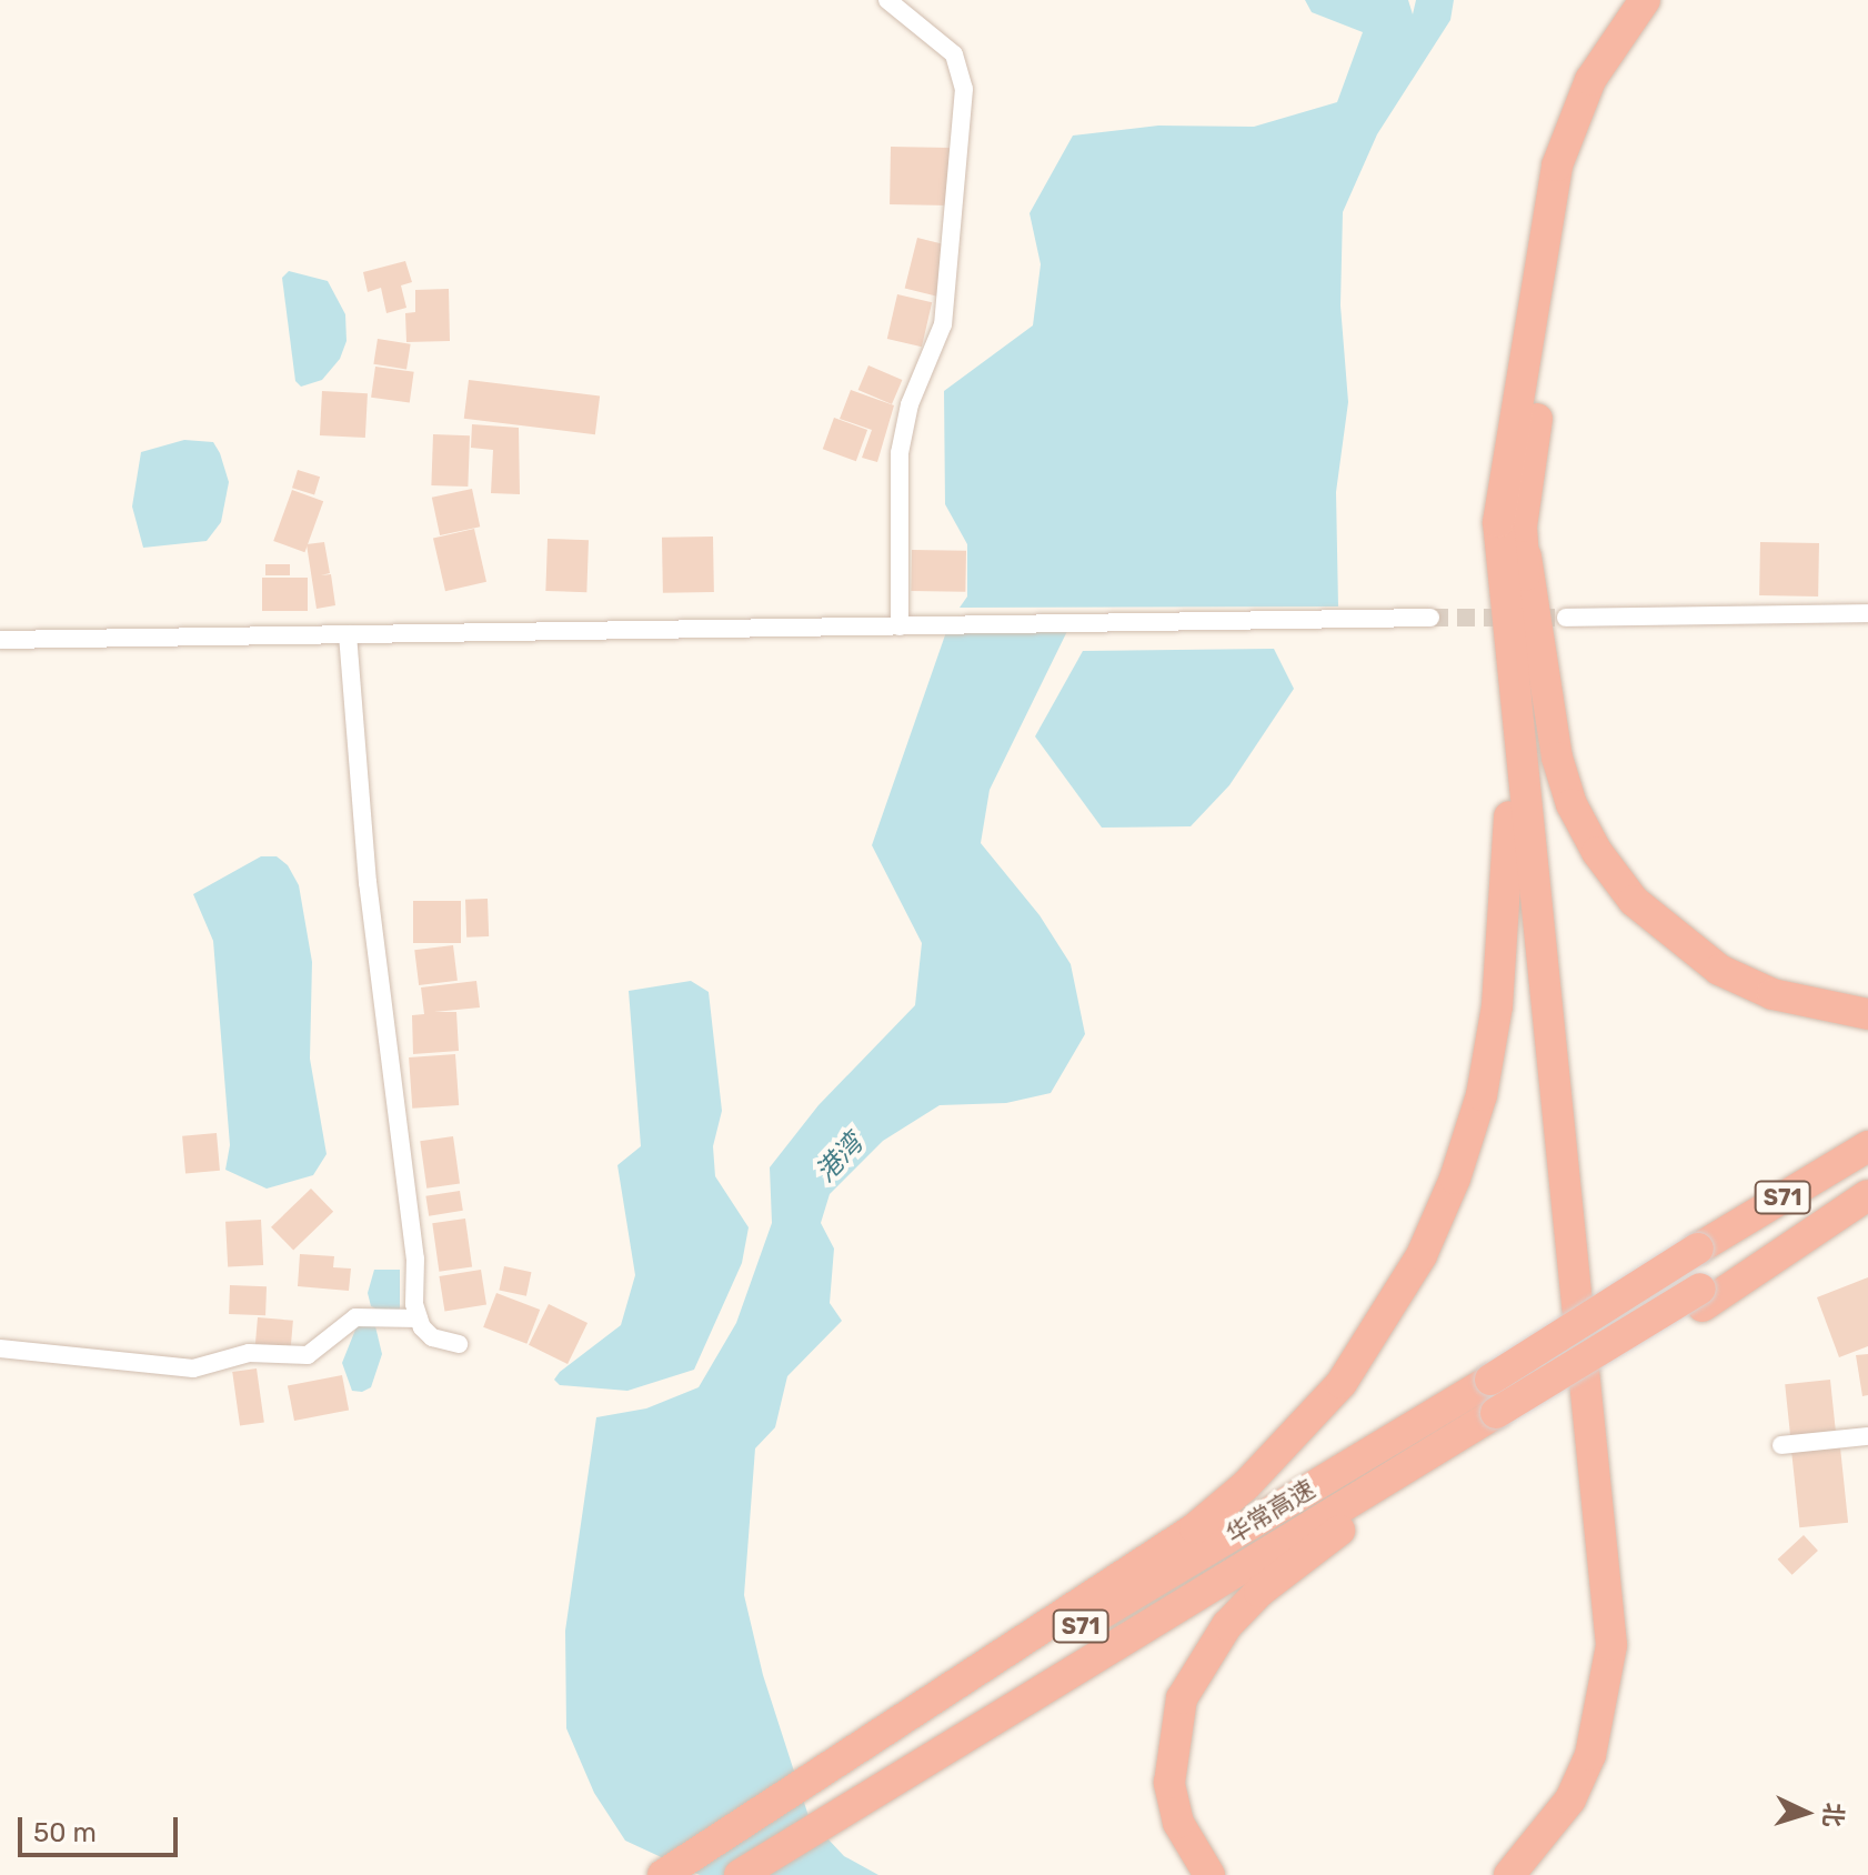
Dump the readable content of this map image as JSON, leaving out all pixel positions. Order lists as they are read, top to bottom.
{
  "streets": {
    "highway": ["S71", "华常高速"]
  },
  "water": ["港湾"],
  "scale_bar": "50 m",
  "north": "right"
}
